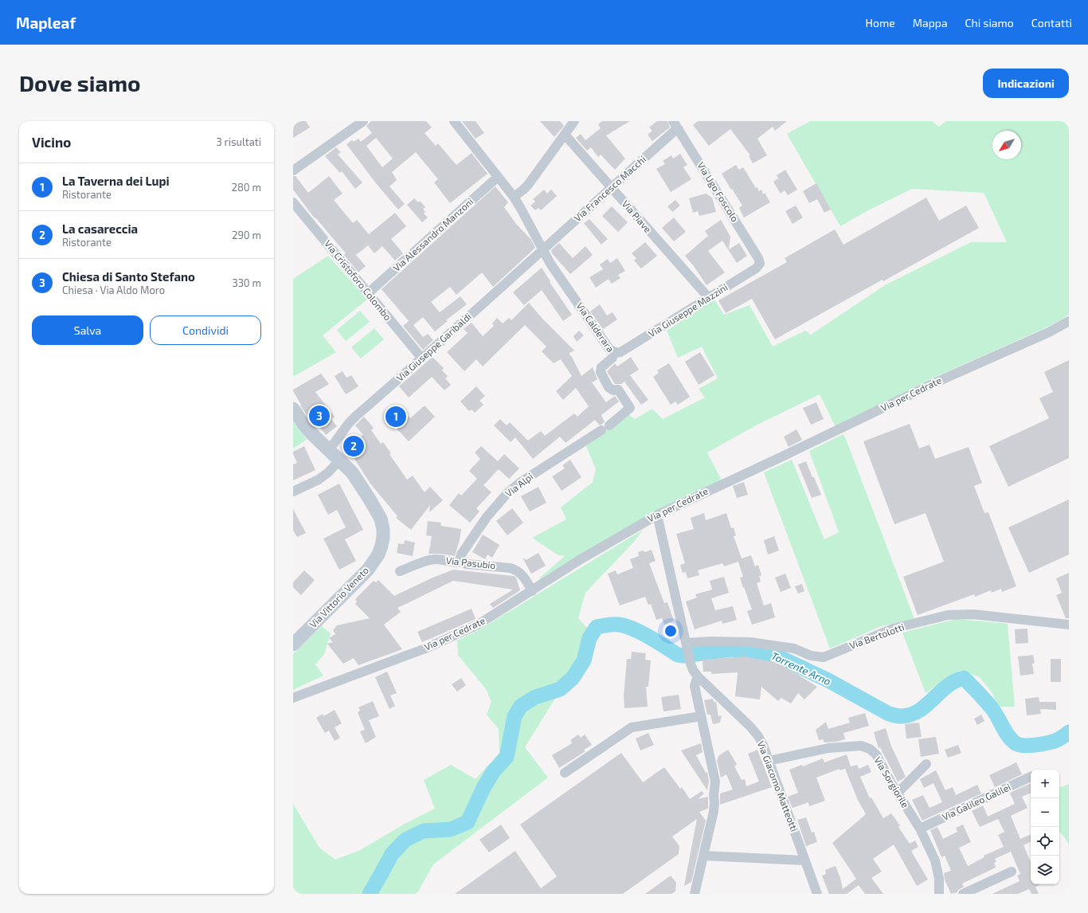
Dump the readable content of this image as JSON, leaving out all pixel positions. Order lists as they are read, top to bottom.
{
  "streets": {
    "street": [
      "Via Francesco Macchi",
      "Via Ugo Foscolo",
      "Via Piave",
      "Via Alessandro Manzoni",
      "Via Cristoforo Colombo",
      "Via Giuseppe Mazzini",
      "Via Calderara",
      "Via Giuseppe Garibaldi",
      "Via per Cedrate",
      "Via Alpi",
      "Via Pasubio",
      "Via Vittorio Veneto",
      "Via Bertolotti",
      "Via Sorgiorile",
      "Via Giacomo Matteotti",
      "Via Galileo Galilei"
    ]
  },
  "crossings": [
    ["Via Francesco Macchi", "Via Ugo Foscolo"],
    ["Via Francesco Macchi", "Via Piave"],
    ["Via Francesco Macchi", "Via Calderara"],
    ["Via Francesco Macchi", "Via Giuseppe Garibaldi"],
    ["Via Ugo Foscolo", "Via Giuseppe Mazzini"],
    ["Via Piave", "Via Giuseppe Mazzini"],
    ["Via Alessandro Manzoni", "Via Cristoforo Colombo"],
    ["Via Cristoforo Colombo", "Via Giuseppe Garibaldi"],
    ["Via Giuseppe Mazzini", "Via Calderara"],
    ["Via Calderara", "Via Giuseppe Garibaldi"],
    ["Via Calderara", "Via Alpi"],
    ["Via Giuseppe Garibaldi", "Via Vittorio Veneto"],
    ["Via per Cedrate", "Via Pasubio"],
    ["Via per Cedrate", "Via Giacomo Matteotti"],
    ["Via Alpi", "Via Pasubio"],
    ["Via Bertolotti", "Via Giacomo Matteotti"],
    ["Via Sorgiorile", "Via Giacomo Matteotti"],
    ["Via Sorgiorile", "Via Galileo Galilei"]
  ],
  "water": ["Torrente Arno"],
  "north": "bottom left",
  "page": {
    "header": "Mapleaf",
    "nav": [
      "Home",
      "Mappa",
      "Chi siamo",
      "Contatti"
    ],
    "buttons": [
      "Indicazioni",
      ["Salva", "Condividi"]
    ],
    "title": "Dove siamo",
    "heading": ["Vicino", "3 risultati"],
    "list": [
      {
        "mark": "1",
        "name": "La Taverna dei Lupi",
        "note": "Ristorante",
        "value": "280 m"
      },
      {
        "mark": "2",
        "name": "La casareccia",
        "note": "Ristorante",
        "value": "290 m"
      },
      {
        "mark": "3",
        "name": "Chiesa di Santo Stefano",
        "note": "Chiesa · Via Aldo Moro",
        "value": "330 m"
      }
    ],
    "pins": ["3", "1", "2"],
    "map_buttons": ["+", "−"]
  }
}
